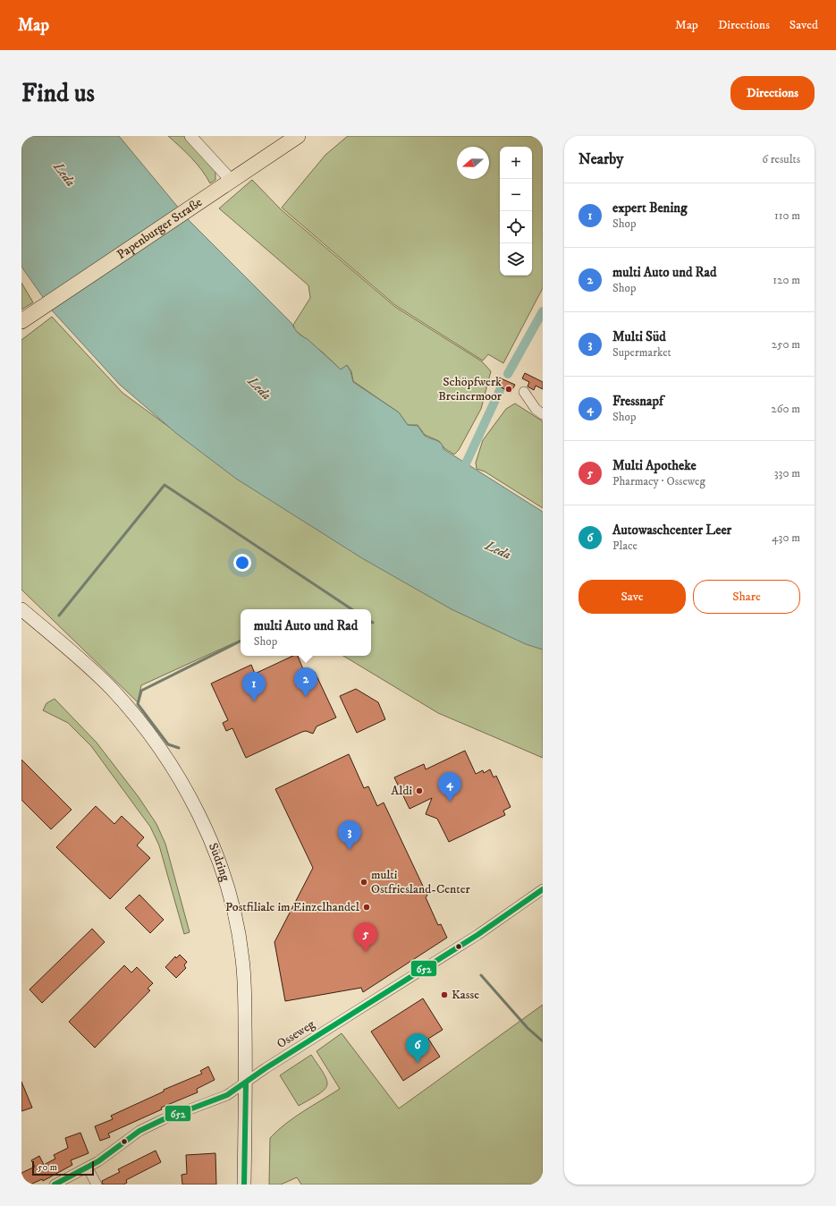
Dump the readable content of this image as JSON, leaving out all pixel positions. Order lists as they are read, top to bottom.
{
  "streets": {
    "main road": ["Papenburger Straße", "Südring"],
    "street": ["Osseweg"]
  },
  "crossings": [
    ["Südring", "Osseweg"]
  ],
  "water": ["Leda"],
  "places": [
    "Schöpfwerk Breinermoor",
    "Aldi",
    "multi Ostfriesland-Center",
    "Postfiliale im Einzelhandel",
    "Kasse"
  ],
  "lines": ["transit line 652"],
  "scale_bar": "50 m",
  "north": "left",
  "page": {
    "header": "Map",
    "nav": ["Map", "Directions", "Saved"],
    "buttons": [
      "Directions",
      ["Save", "Share"]
    ],
    "title": "Find us",
    "heading": ["Nearby", "6 results"],
    "map_buttons": ["+", "−"],
    "list": [
      {
        "mark": "1",
        "name": "expert Bening",
        "note": "Shop",
        "value": "110 m"
      },
      {
        "mark": "2",
        "name": "multi Auto und Rad",
        "note": "Shop",
        "value": "120 m"
      },
      {
        "mark": "3",
        "name": "Multi Süd",
        "note": "Supermarket",
        "value": "250 m"
      },
      {
        "mark": "4",
        "name": "Fressnapf",
        "note": "Shop",
        "value": "260 m"
      },
      {
        "mark": "5",
        "name": "Multi Apotheke",
        "note": "Pharmacy · Osseweg",
        "value": "330 m"
      },
      {
        "mark": "6",
        "name": "Autowaschcenter Leer",
        "note": "Place",
        "value": "430 m"
      }
    ],
    "popup": ["multi Auto und Rad", "Shop"],
    "pins": [
      "2",
      "1",
      "4",
      "3",
      "5",
      "6"
    ],
    "scale": "50 m"
  }
}
